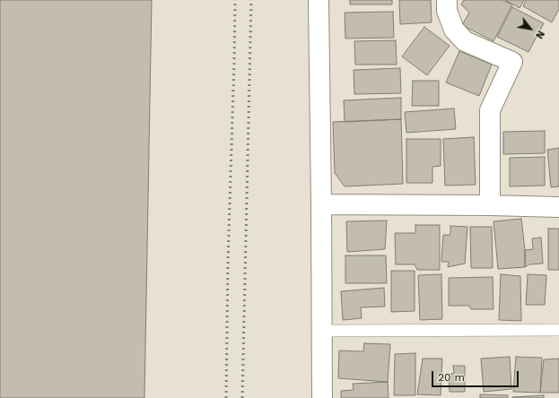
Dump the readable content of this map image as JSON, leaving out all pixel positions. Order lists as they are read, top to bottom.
{
  "scale_bar": "20 m",
  "north": "bottom right"
}
